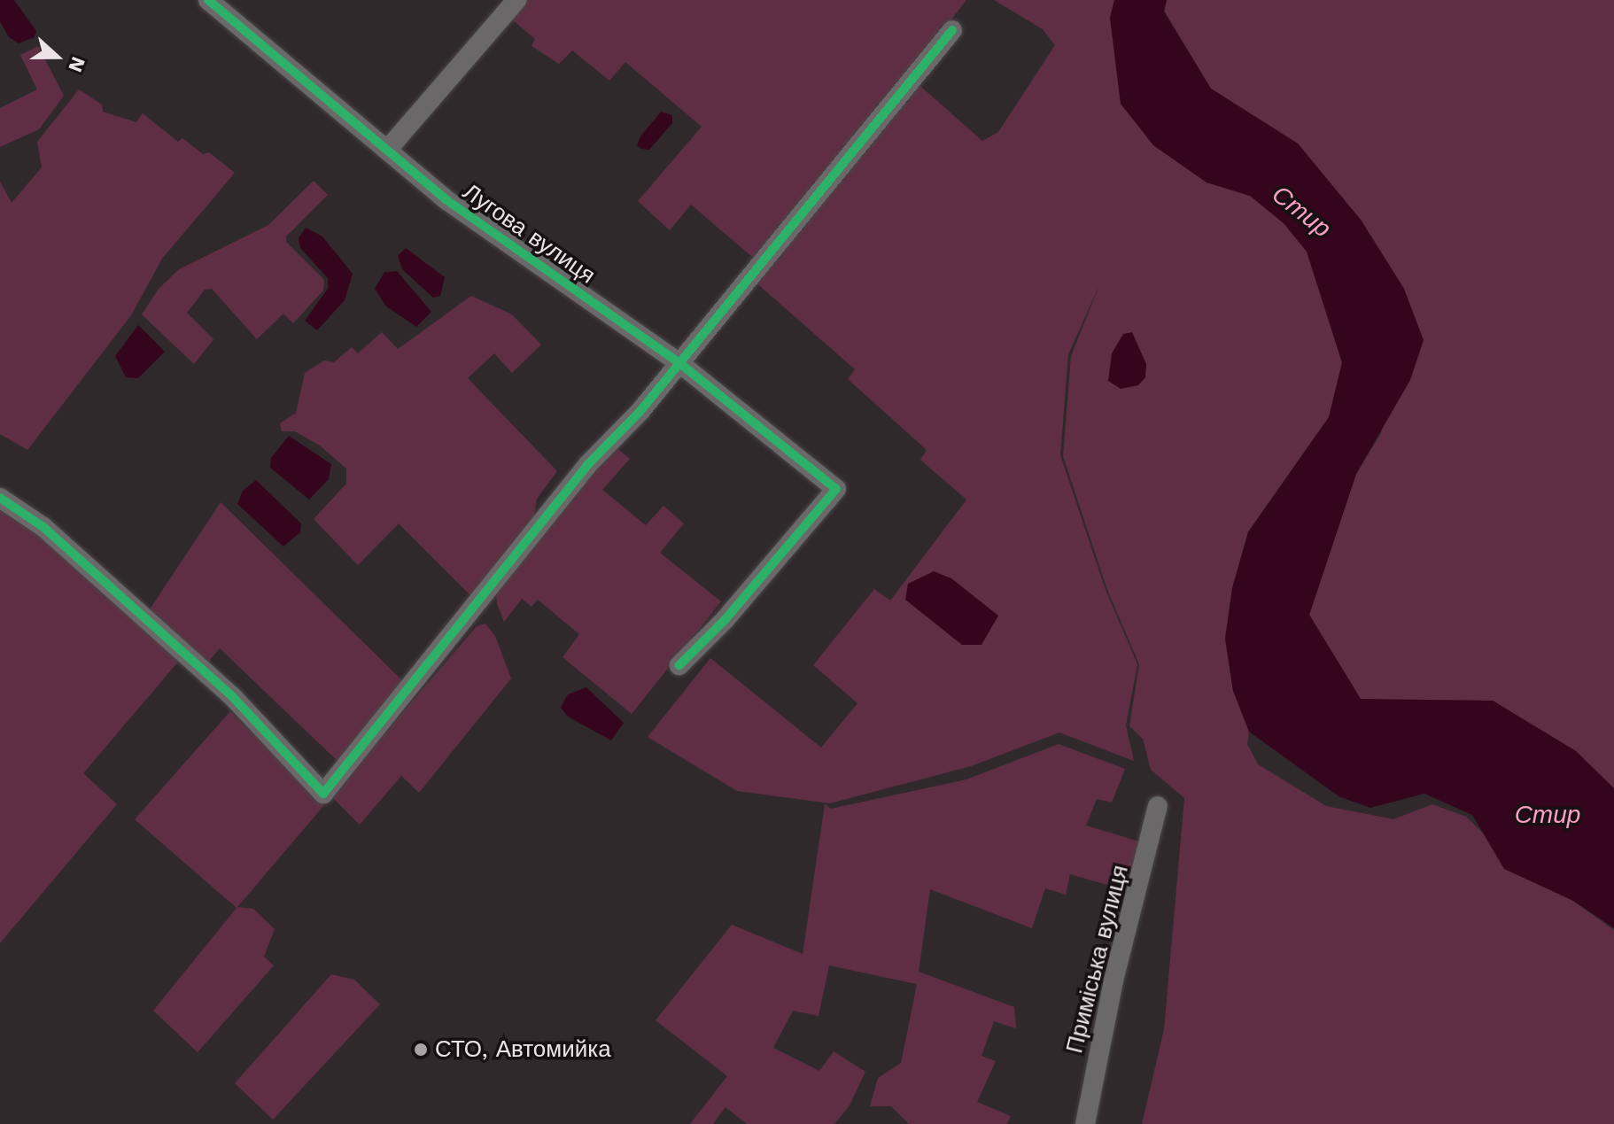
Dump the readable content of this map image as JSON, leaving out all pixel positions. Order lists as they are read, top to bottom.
{
  "streets": {
    "street": ["Лугова вулиця", "Приміська вулиця"]
  },
  "water": ["Стир"],
  "places": ["СТО, Автомийка"],
  "north": "right"
}
